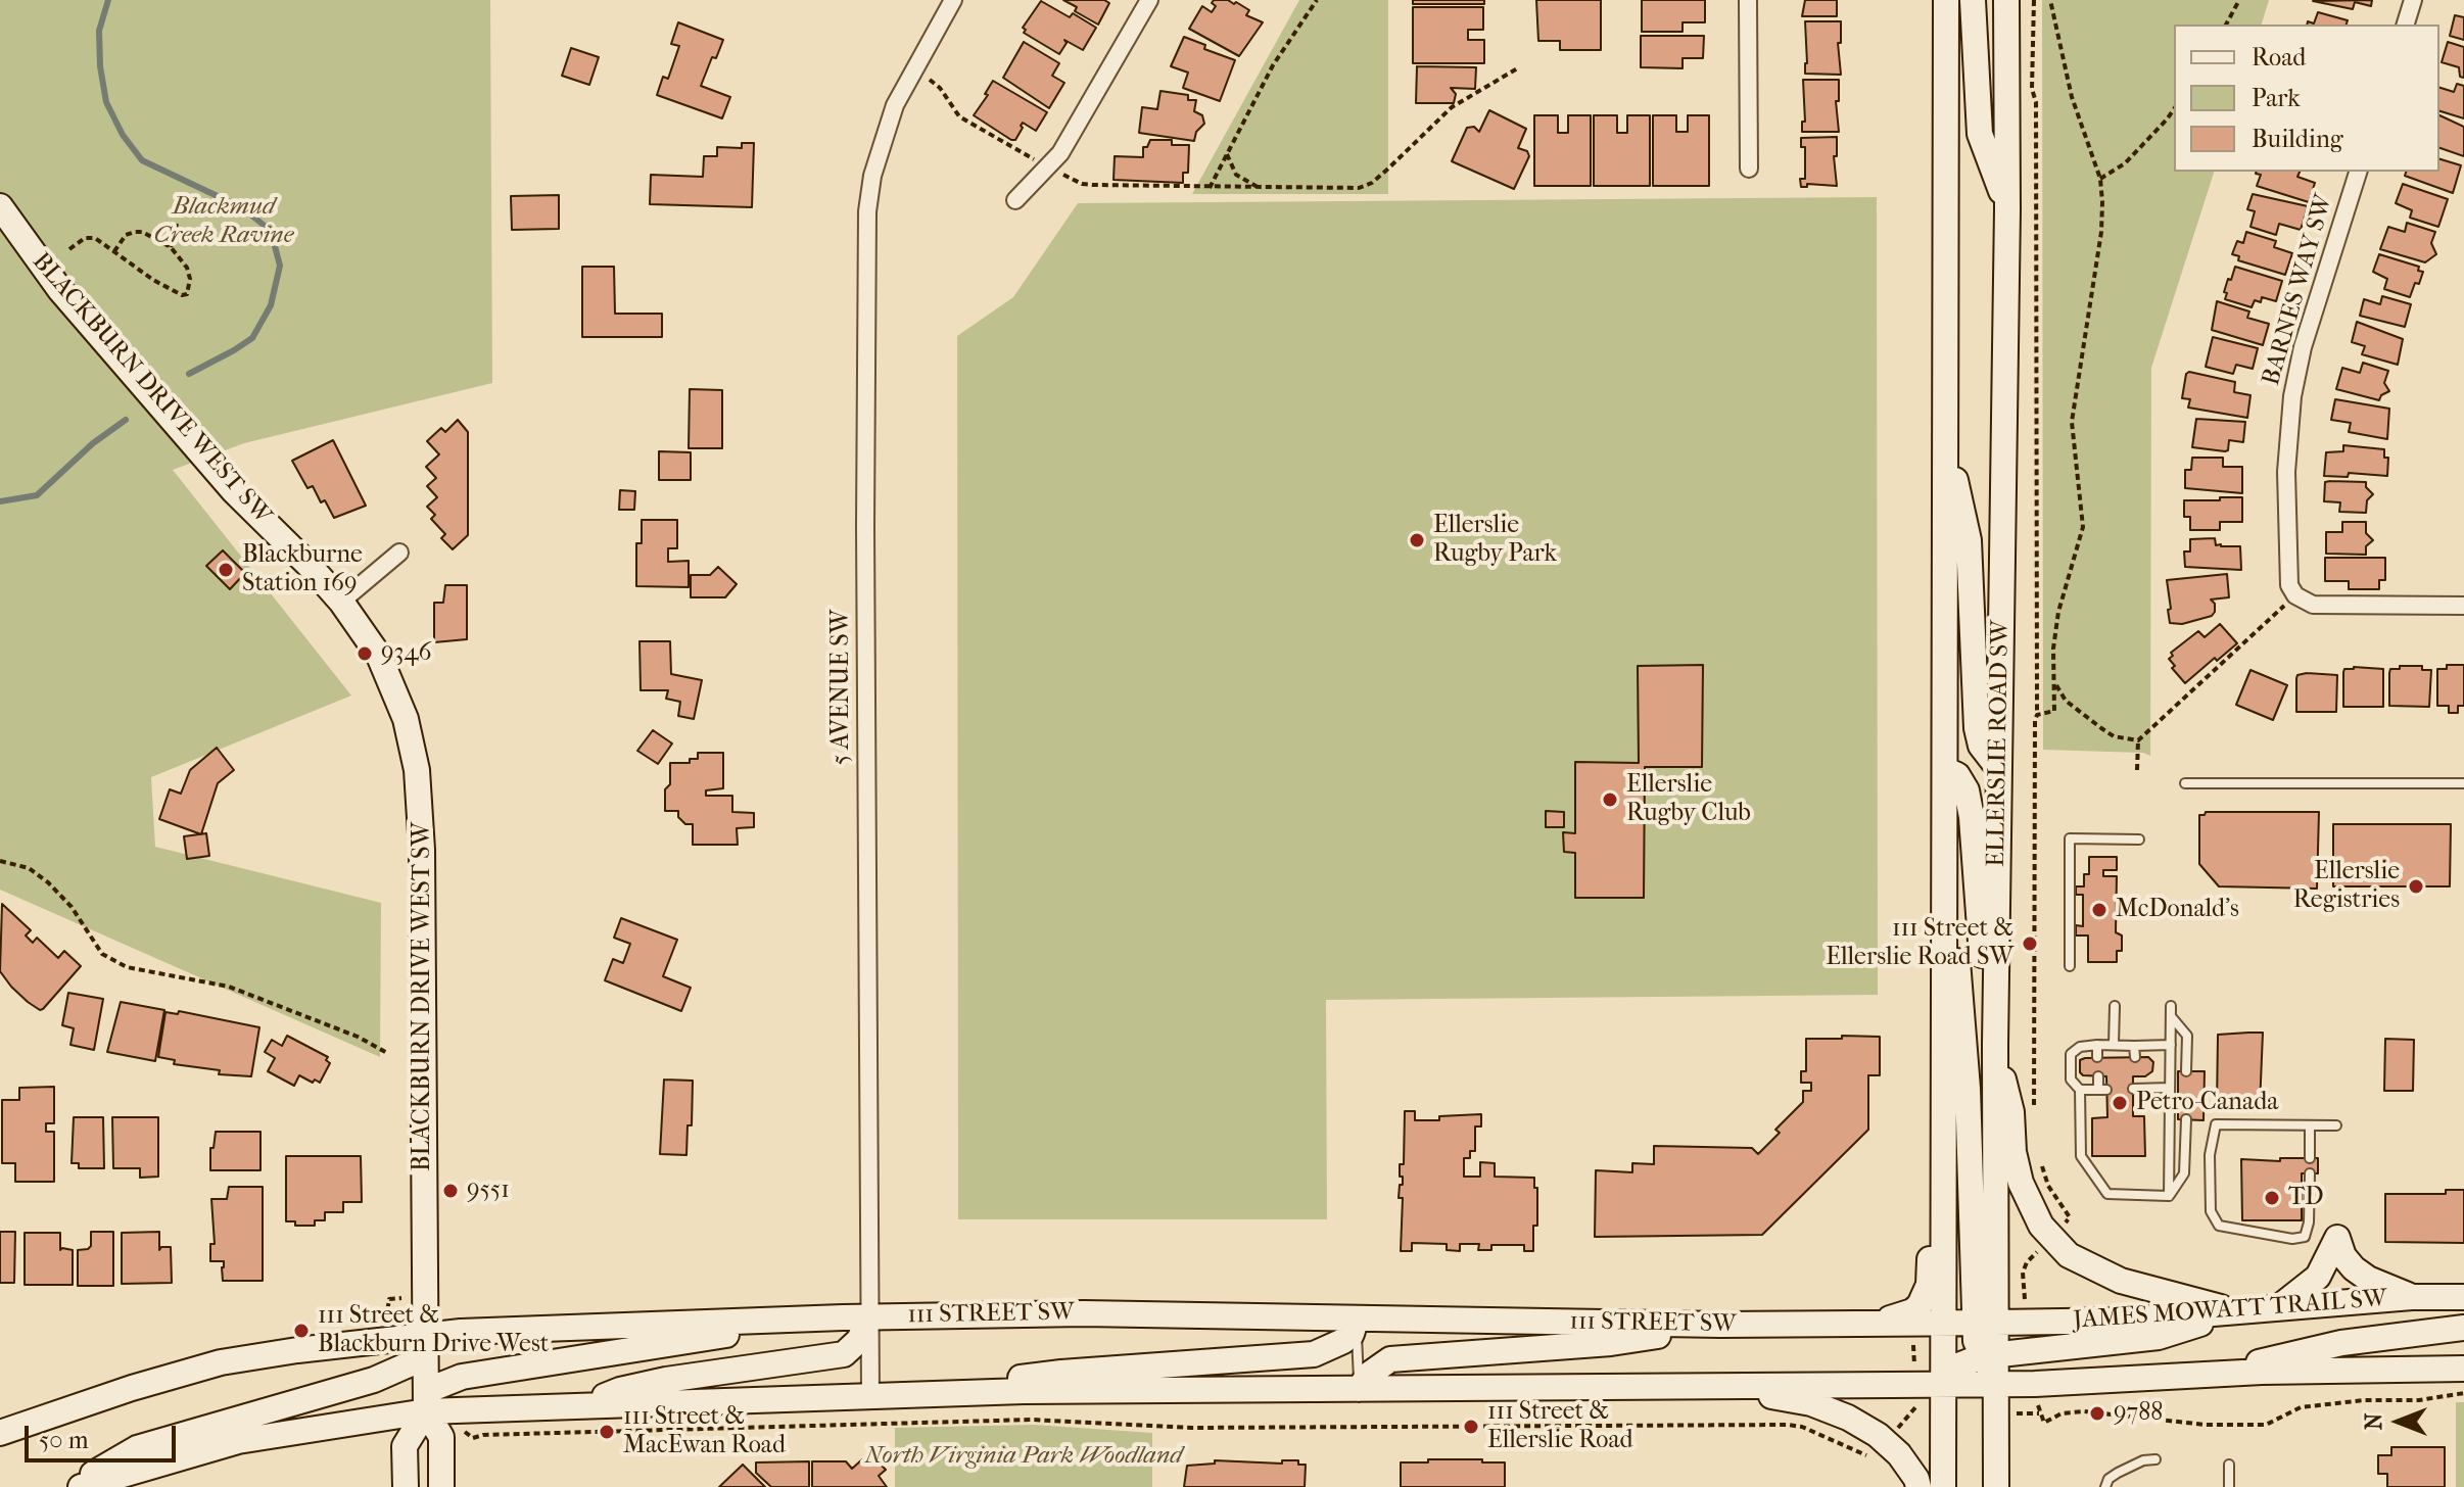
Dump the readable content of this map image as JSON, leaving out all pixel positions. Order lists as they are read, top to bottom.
{
  "streets": {
    "main road": [
      "BLACKBURN DRIVE WEST SW",
      "ELLERSLIE ROAD SW",
      "JAMES MOWATT TRAIL SW",
      "111 STREET SW"
    ],
    "street": ["BARNES WAY SW", "5 AVENUE SW"]
  },
  "crossings": [
    ["BLACKBURN DRIVE WEST SW", "111 STREET SW"],
    ["5 AVENUE SW", "111 STREET SW"],
    ["ELLERSLIE ROAD SW", "JAMES MOWATT TRAIL SW"],
    ["ELLERSLIE ROAD SW", "111 STREET SW"],
    ["JAMES MOWATT TRAIL SW", "111 STREET SW"]
  ],
  "parks": ["Blackmud Creek Ravine", "North Virginia Park Woodland"],
  "places": [
    "Ellerslie Rugby Park",
    "Blackburne Station 169",
    "9346",
    "Ellerslie Rugby Club",
    "Ellerslie Registries",
    "McDonald's",
    "111 Street & Ellerslie Road SW",
    "Petro-Canada",
    "9551",
    "TD",
    "111 Street & Blackburn Drive West",
    "9788",
    "111 Street & Ellerslie Road",
    "111 Street & MacEwan Road"
  ],
  "legend": ["Road", "Park", "Building"],
  "scale_bar": "50 m",
  "north": "left"
}
